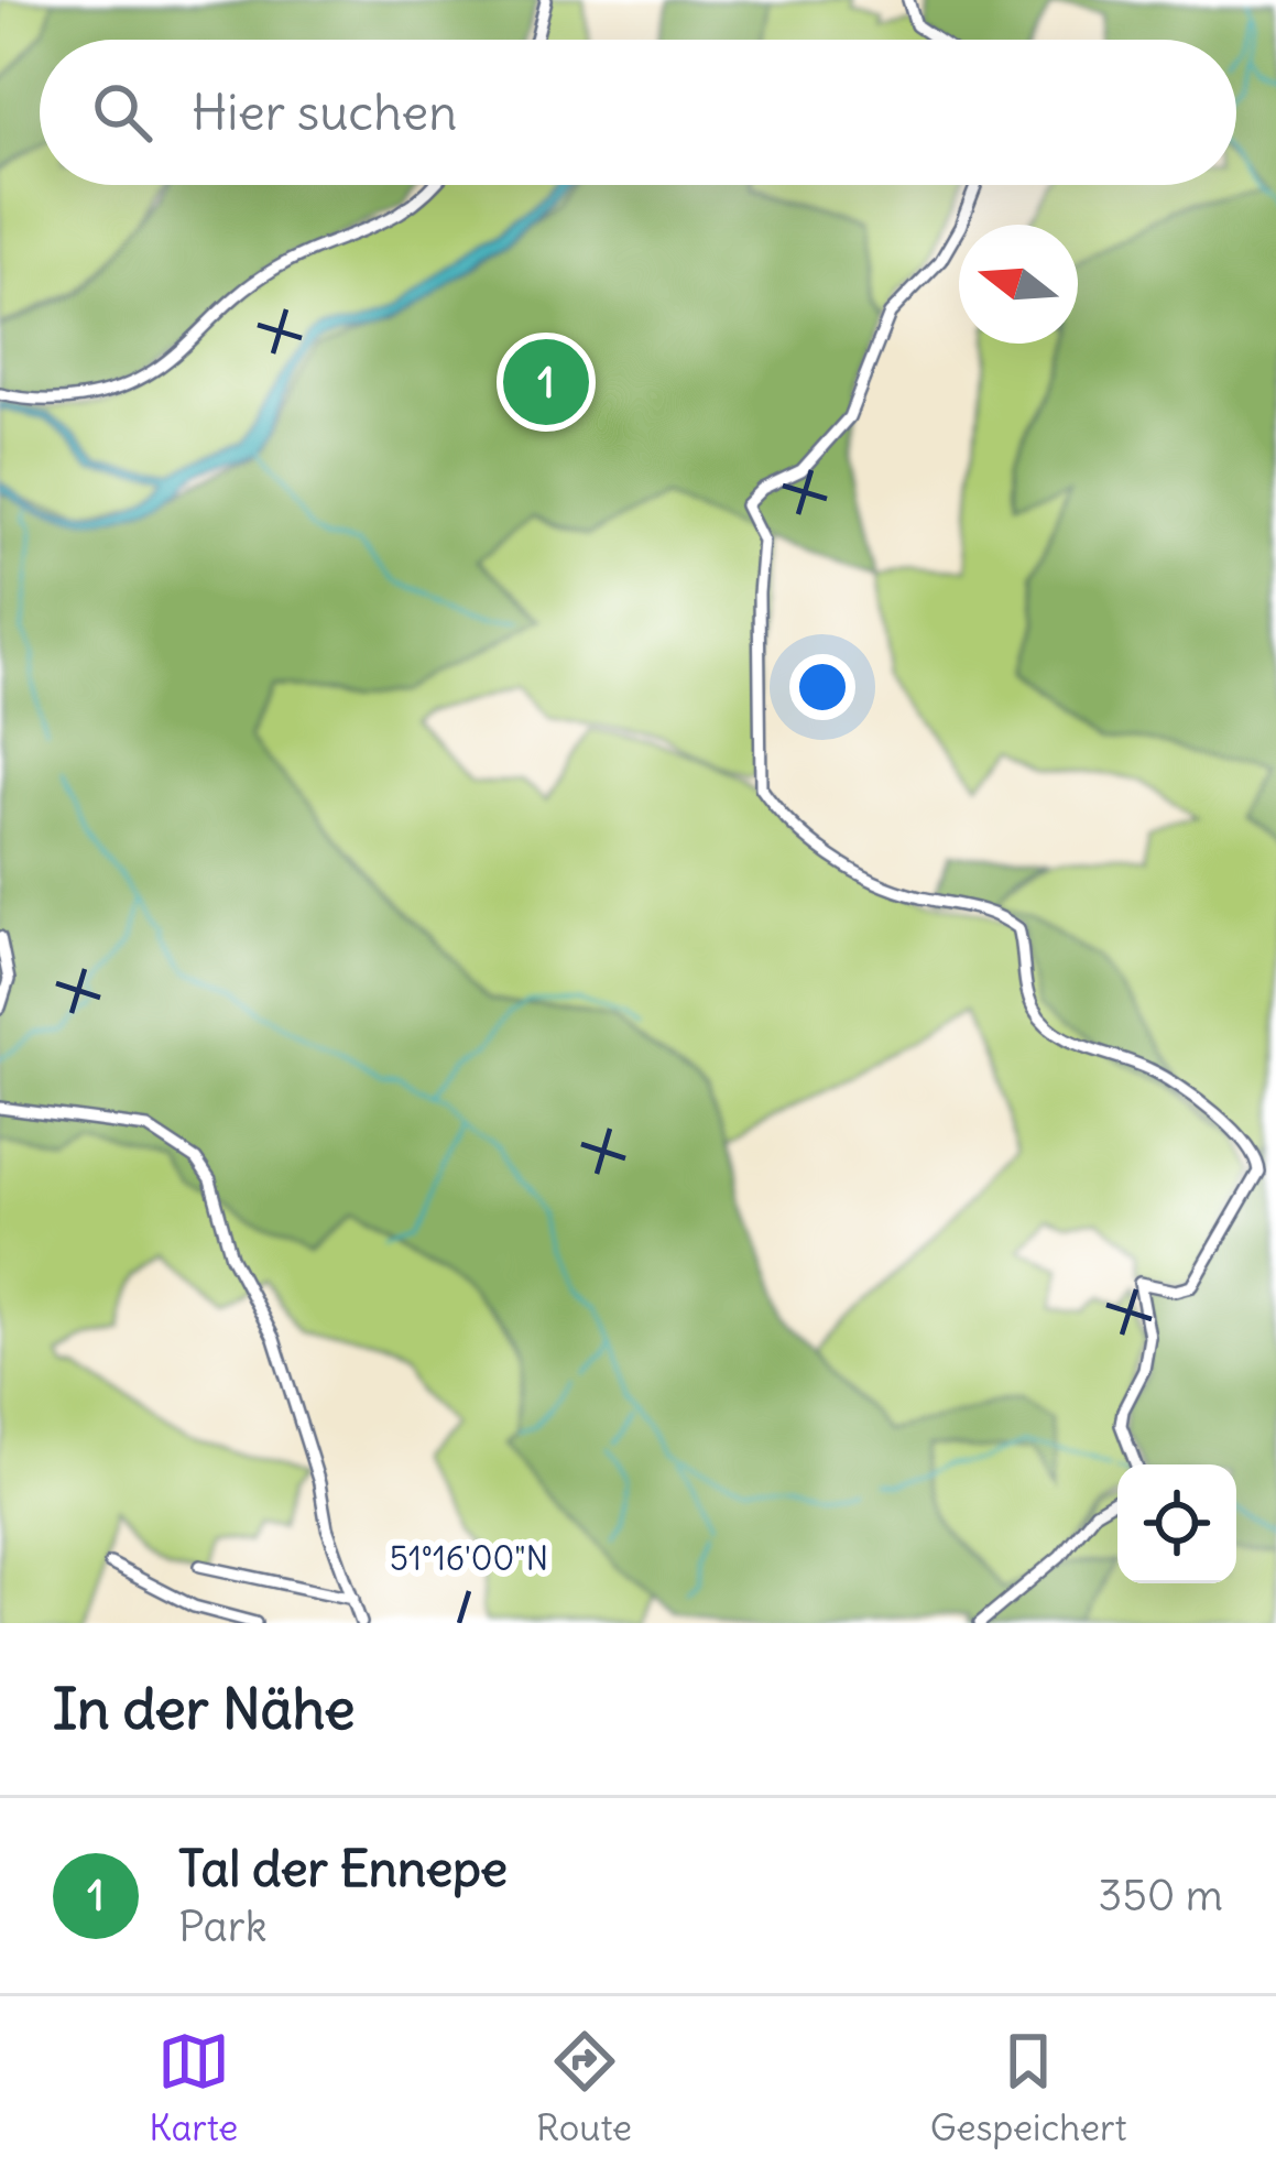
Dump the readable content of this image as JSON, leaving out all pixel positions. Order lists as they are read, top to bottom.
{
  "north": "left",
  "page": {
    "search": "Hier suchen",
    "pins": "1",
    "heading": "In der Nähe",
    "list": [
      {
        "mark": "1",
        "name": "Tal der Ennepe",
        "note": "Park",
        "value": "350 m"
      }
    ],
    "nav": ["Karte", "Route", "Gespeichert"]
  },
  "coordinates": ["51°16'00\"N"]
}
